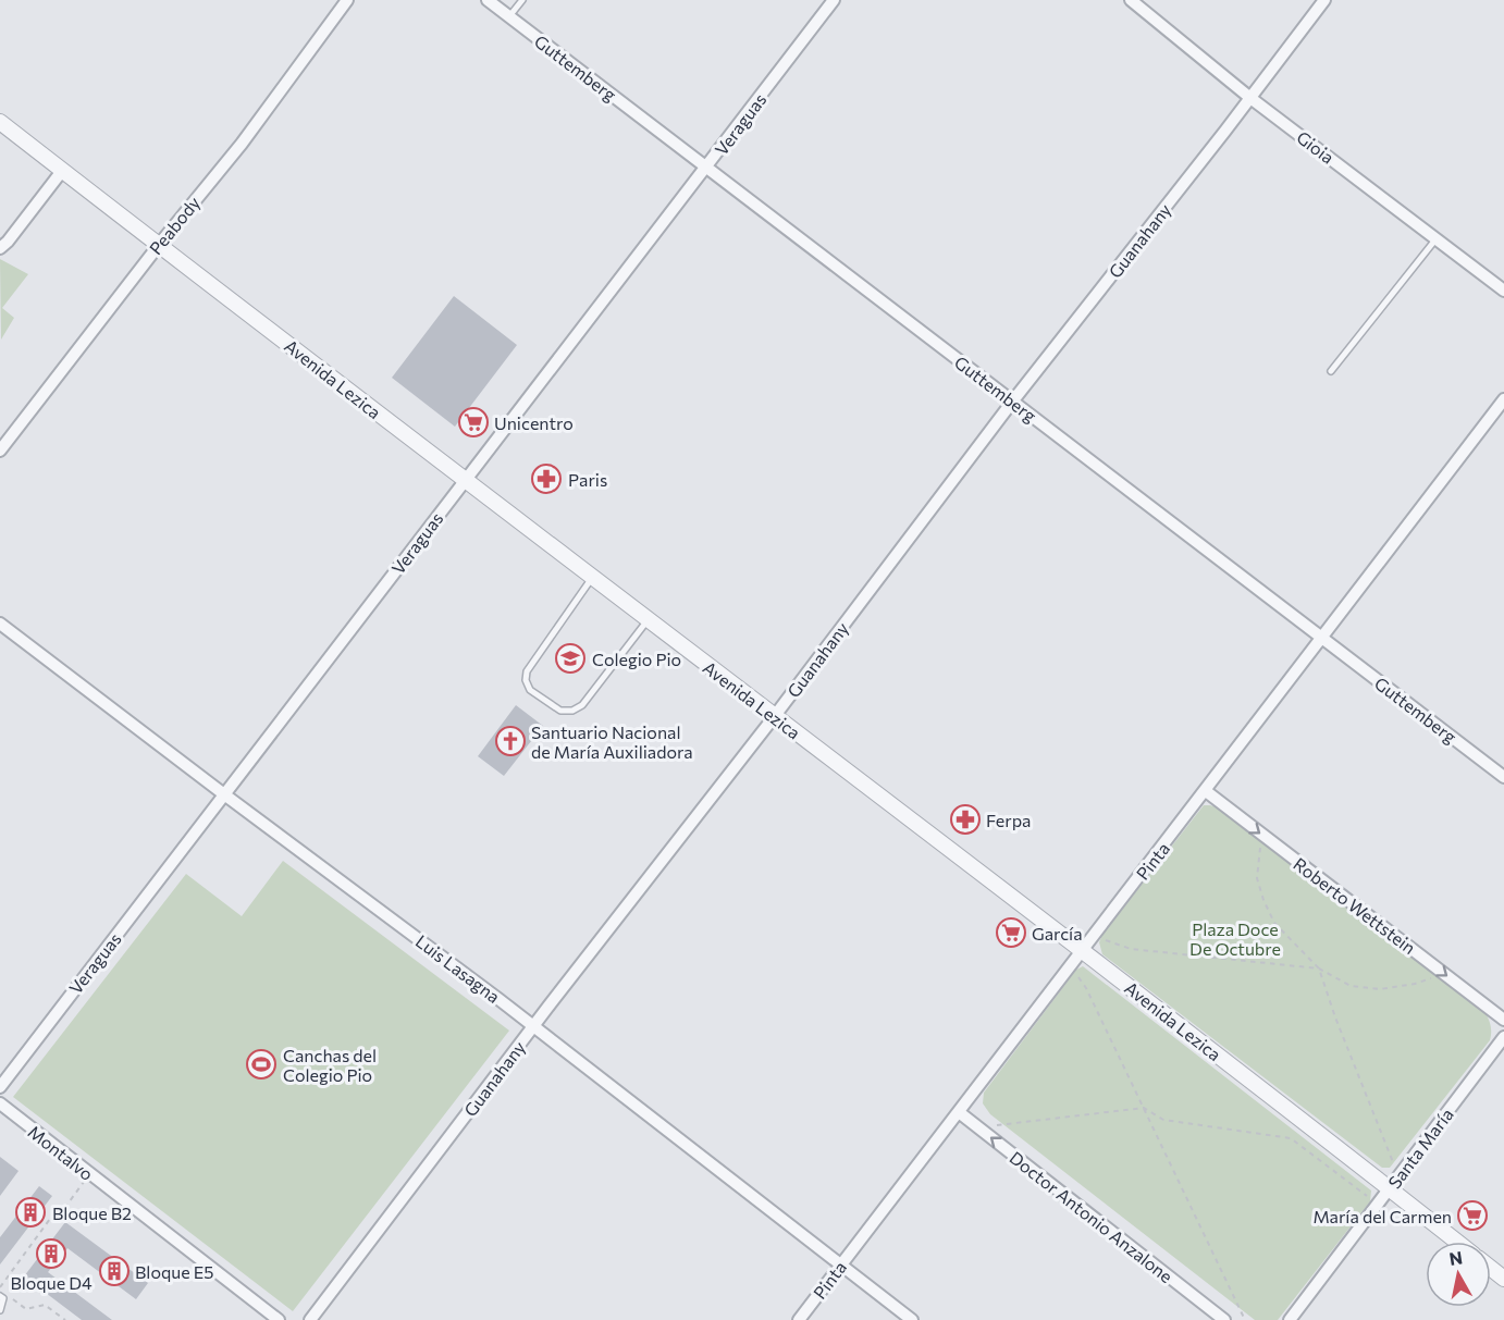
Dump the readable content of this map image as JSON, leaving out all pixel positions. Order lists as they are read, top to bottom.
{
  "streets": {
    "street": [
      "Guttemberg",
      "Veraguas",
      "Gioia",
      "Peabody",
      "Guanahany",
      "Avenida Lezica",
      "Pinta",
      "Roberto Wettstein",
      "Luis Lasagna",
      "Santa María",
      "Montalvo",
      "Doctor Antonio Anzalone"
    ]
  },
  "crossings": [
    ["Guttemberg", "Veraguas"],
    ["Guttemberg", "Guanahany"],
    ["Guttemberg", "Pinta"],
    ["Veraguas", "Avenida Lezica"],
    ["Veraguas", "Luis Lasagna"],
    ["Gioia", "Guanahany"],
    ["Peabody", "Avenida Lezica"],
    ["Guanahany", "Avenida Lezica"],
    ["Guanahany", "Luis Lasagna"],
    ["Avenida Lezica", "Pinta"],
    ["Avenida Lezica", "Santa María"],
    ["Pinta", "Roberto Wettstein"],
    ["Pinta", "Luis Lasagna"],
    ["Pinta", "Doctor Antonio Anzalone"]
  ],
  "one_way": ["Roberto Wettstein", "Doctor Antonio Anzalone"],
  "parks": ["Plaza Doce De Octubre"],
  "places": {
    "supermarket": ["Unicentro", "García", "María del Carmen"],
    "pharmacy": ["Paris", "Ferpa"],
    "school or university": ["Colegio Pio"],
    "church": ["Santuario Nacional de María Auxiliadora"],
    "sports": ["Canchas del Colegio Pio"],
    "building": ["Bloque B2", "Bloque D4", "Bloque E5"]
  },
  "north": "top"
}
